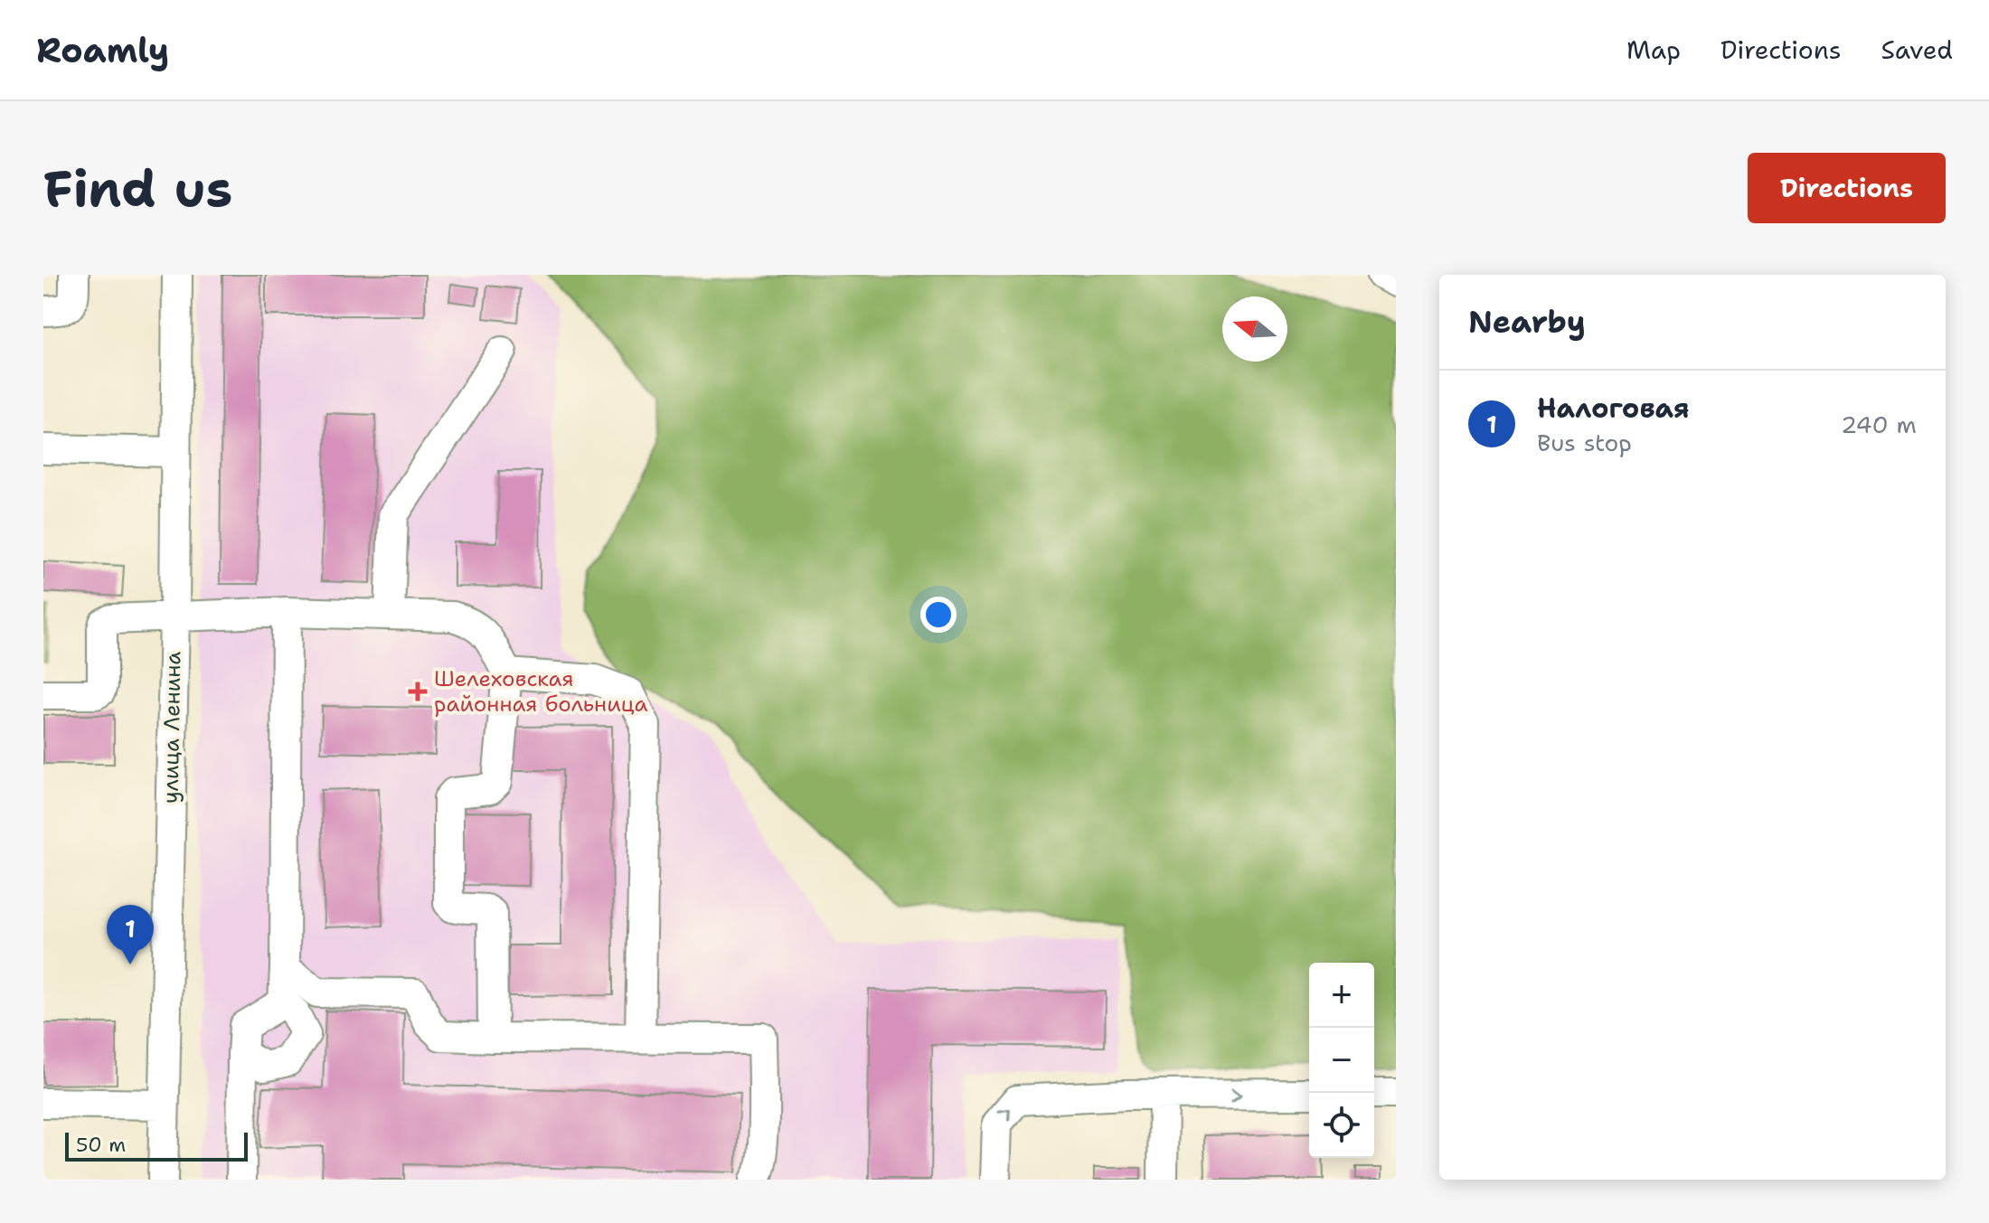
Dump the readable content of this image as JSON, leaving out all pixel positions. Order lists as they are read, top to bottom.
{
  "streets": {
    "street": ["улица Ленина"]
  },
  "places": {
    "health": ["Шелеховская районная больница"]
  },
  "scale_bar": "50 m",
  "north": "left",
  "page": {
    "header": "Roamly",
    "nav": ["Map", "Directions", "Saved"],
    "buttons": "Directions",
    "title": "Find us",
    "heading": "Nearby",
    "list": [
      {
        "mark": "1",
        "name": "Налоговая",
        "note": "Bus stop",
        "value": "240 m"
      }
    ],
    "pins": "1",
    "map_buttons": ["+", "−"],
    "scale": "50 m"
  }
}
